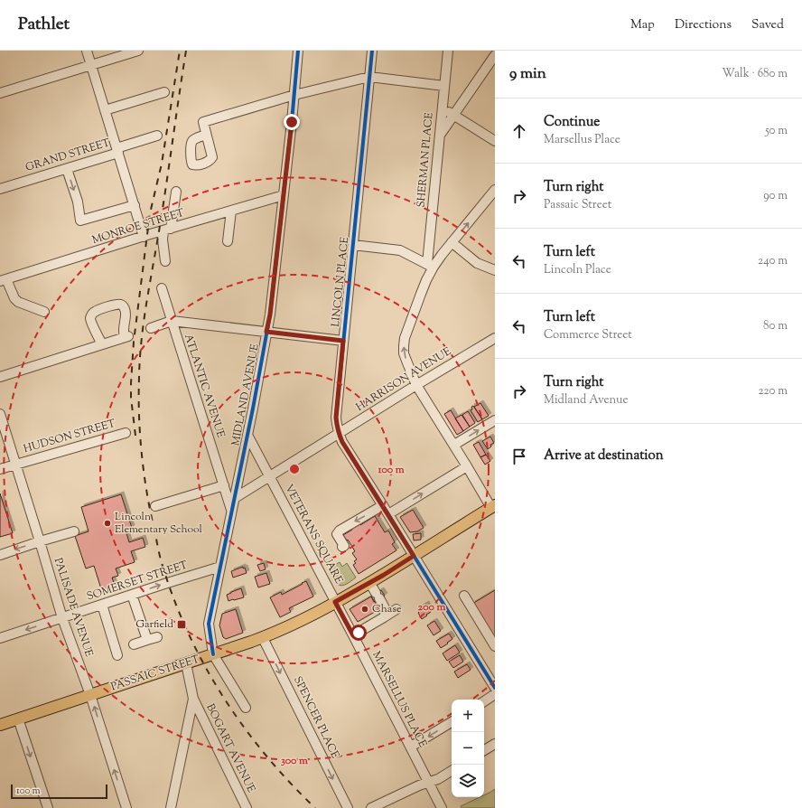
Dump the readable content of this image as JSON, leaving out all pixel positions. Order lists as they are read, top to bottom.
{
  "streets": {
    "main road": ["PASSAIC STREET"],
    "street": [
      "GRAND STREET",
      "SHERMAN PLACE",
      "MONROE STREET",
      "LINCOLN PLACE",
      "HARRISON AVENUE",
      "ATLANTIC AVENUE",
      "MIDLAND AVENUE",
      "HUDSON STREET",
      "VETERANS SQUARE",
      "SOMERSET STREET",
      "PALISADE AVENUE",
      "MARSELLUS PLACE",
      "SPENCER PLACE",
      "BOGART AVENUE"
    ]
  },
  "crossings": [
    ["MONROE STREET", "MIDLAND AVENUE"],
    ["LINCOLN PLACE", "HARRISON AVENUE"],
    ["LINCOLN PLACE", "PASSAIC STREET"],
    ["HARRISON AVENUE", "VETERANS SQUARE"],
    ["ATLANTIC AVENUE", "MIDLAND AVENUE"],
    ["MIDLAND AVENUE", "VETERANS SQUARE"],
    ["MIDLAND AVENUE", "SOMERSET STREET"],
    ["MIDLAND AVENUE", "PASSAIC STREET"],
    ["HUDSON STREET", "PALISADE AVENUE"],
    ["VETERANS SQUARE", "PASSAIC STREET"],
    ["VETERANS SQUARE", "MARSELLUS PLACE"],
    ["SOMERSET STREET", "PALISADE AVENUE"],
    ["PALISADE AVENUE", "PASSAIC STREET"],
    ["PASSAIC STREET", "MARSELLUS PLACE"],
    ["PASSAIC STREET", "SPENCER PLACE"]
  ],
  "one_way": ["SPENCER PLACE"],
  "places": {
    "other": ["Lincoln Elementary School", "Chase"],
    "transit": ["Garfield"]
  },
  "scale_bar": "100 m",
  "page": {
    "header": "Pathlet",
    "nav": ["Map", "Directions", "Saved"],
    "heading": ["9 min", "Walk · 680 m"],
    "list": [
      ["Continue", "Marsellus Place", "50 m"],
      ["Turn right", "Passaic Street", "90 m"],
      ["Turn left", "Lincoln Place", "240 m"],
      ["Turn left", "Commerce Street", "80 m"],
      ["Turn right", "Midland Avenue", "220 m"],
      "Arrive at destination"
    ],
    "map_buttons": ["+", "−"],
    "scale": "100 m"
  },
  "rings": ["100 m", "200 m", "300 m"]
}
